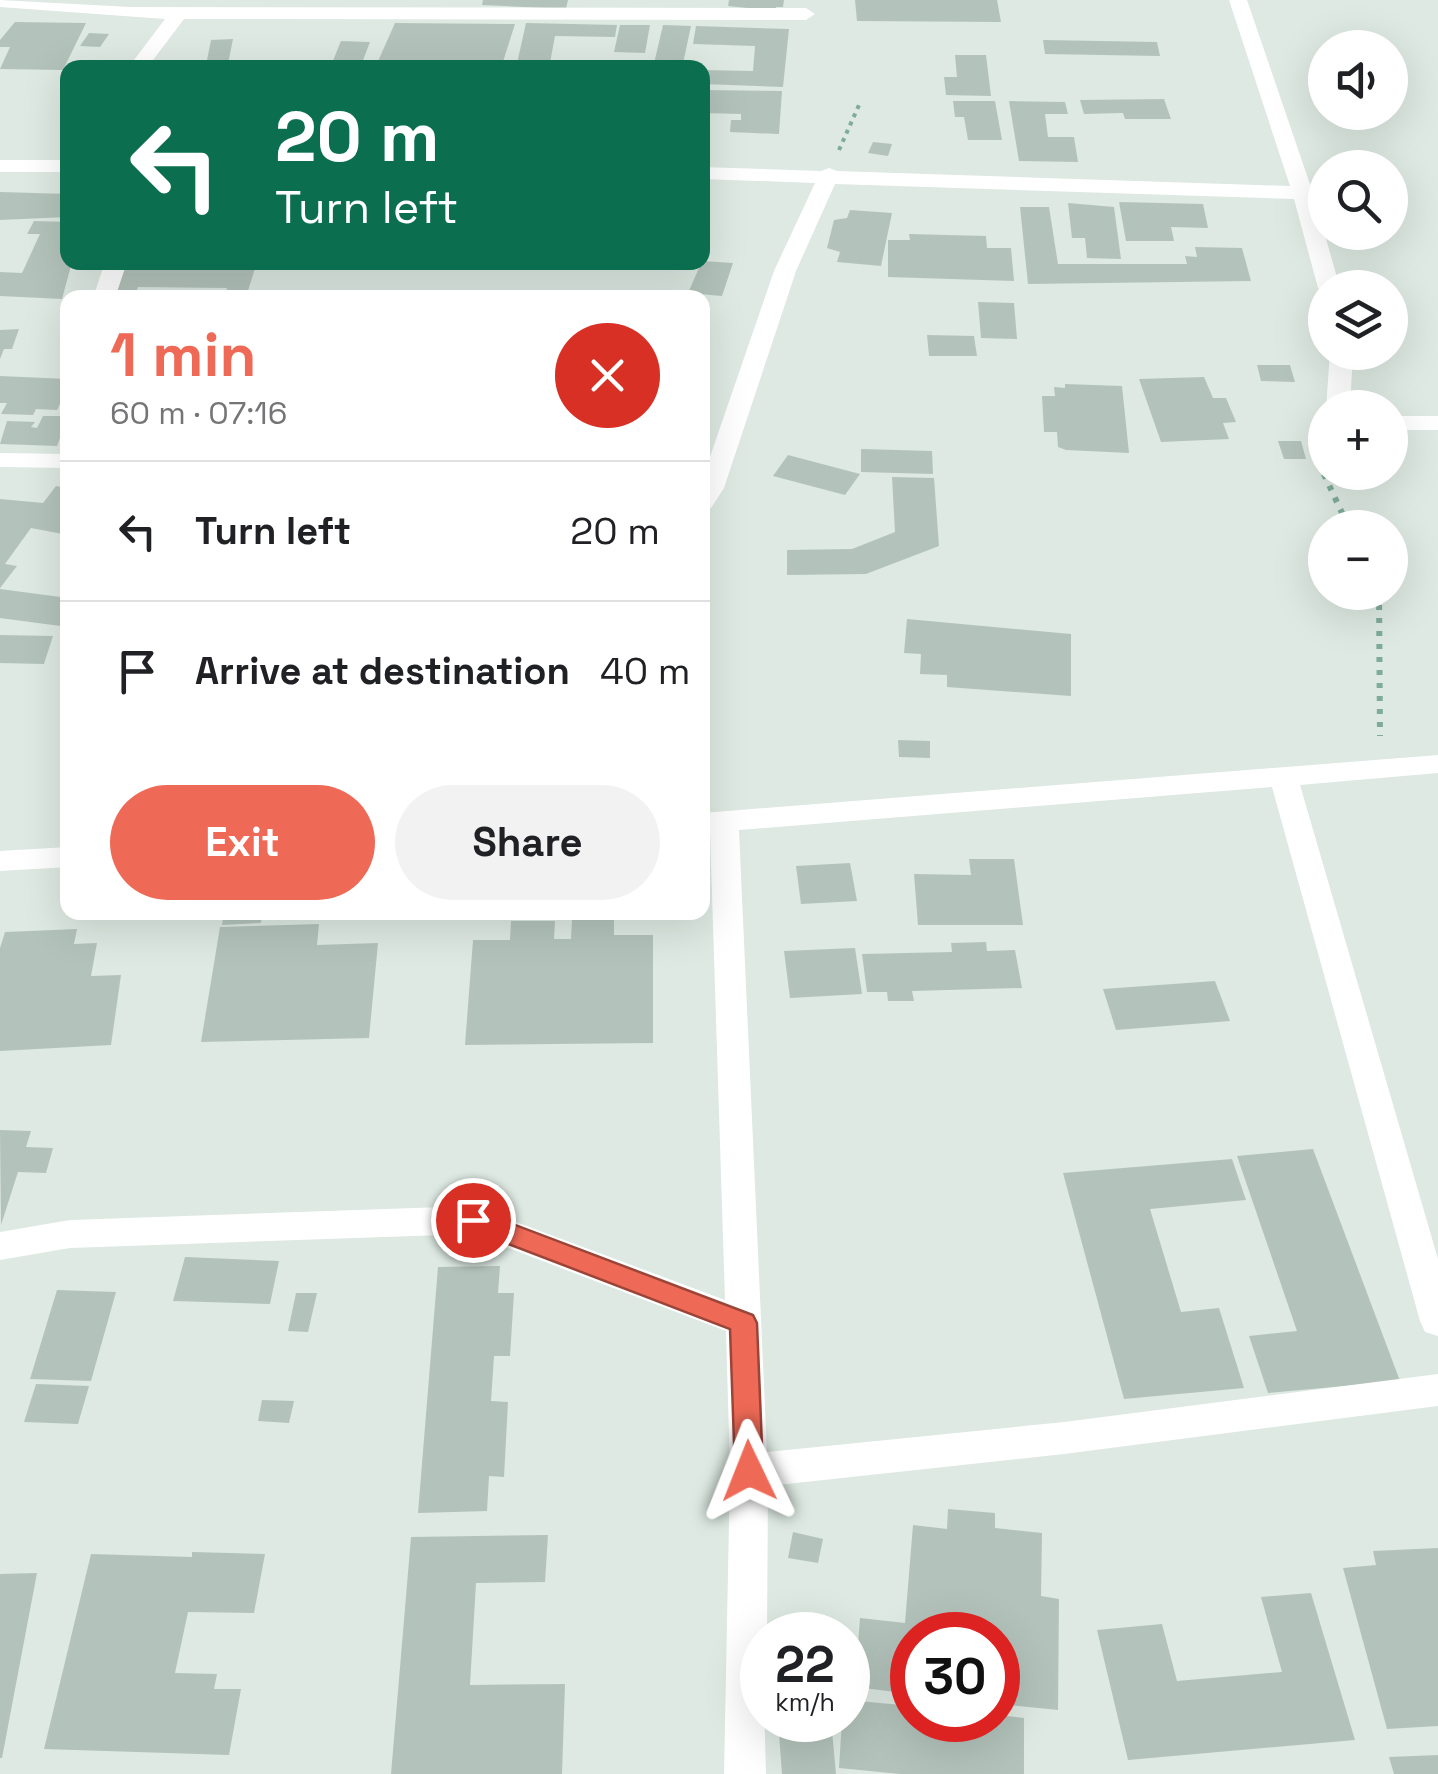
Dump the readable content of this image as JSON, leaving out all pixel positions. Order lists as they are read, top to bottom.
{
  "page": {
    "map_buttons": ["+", "−"],
    "turn": ["20 m", "Turn left"],
    "heading": ["1 min", "60 m · 07:16"],
    "list": [
      {
        "name": "Turn left",
        "value": "20 m"
      },
      {
        "name": "Arrive at destination",
        "value": "40 m"
      }
    ],
    "buttons": ["Exit", "Share"],
    "speed": "22 km/h",
    "limit": "30"
  }
}
